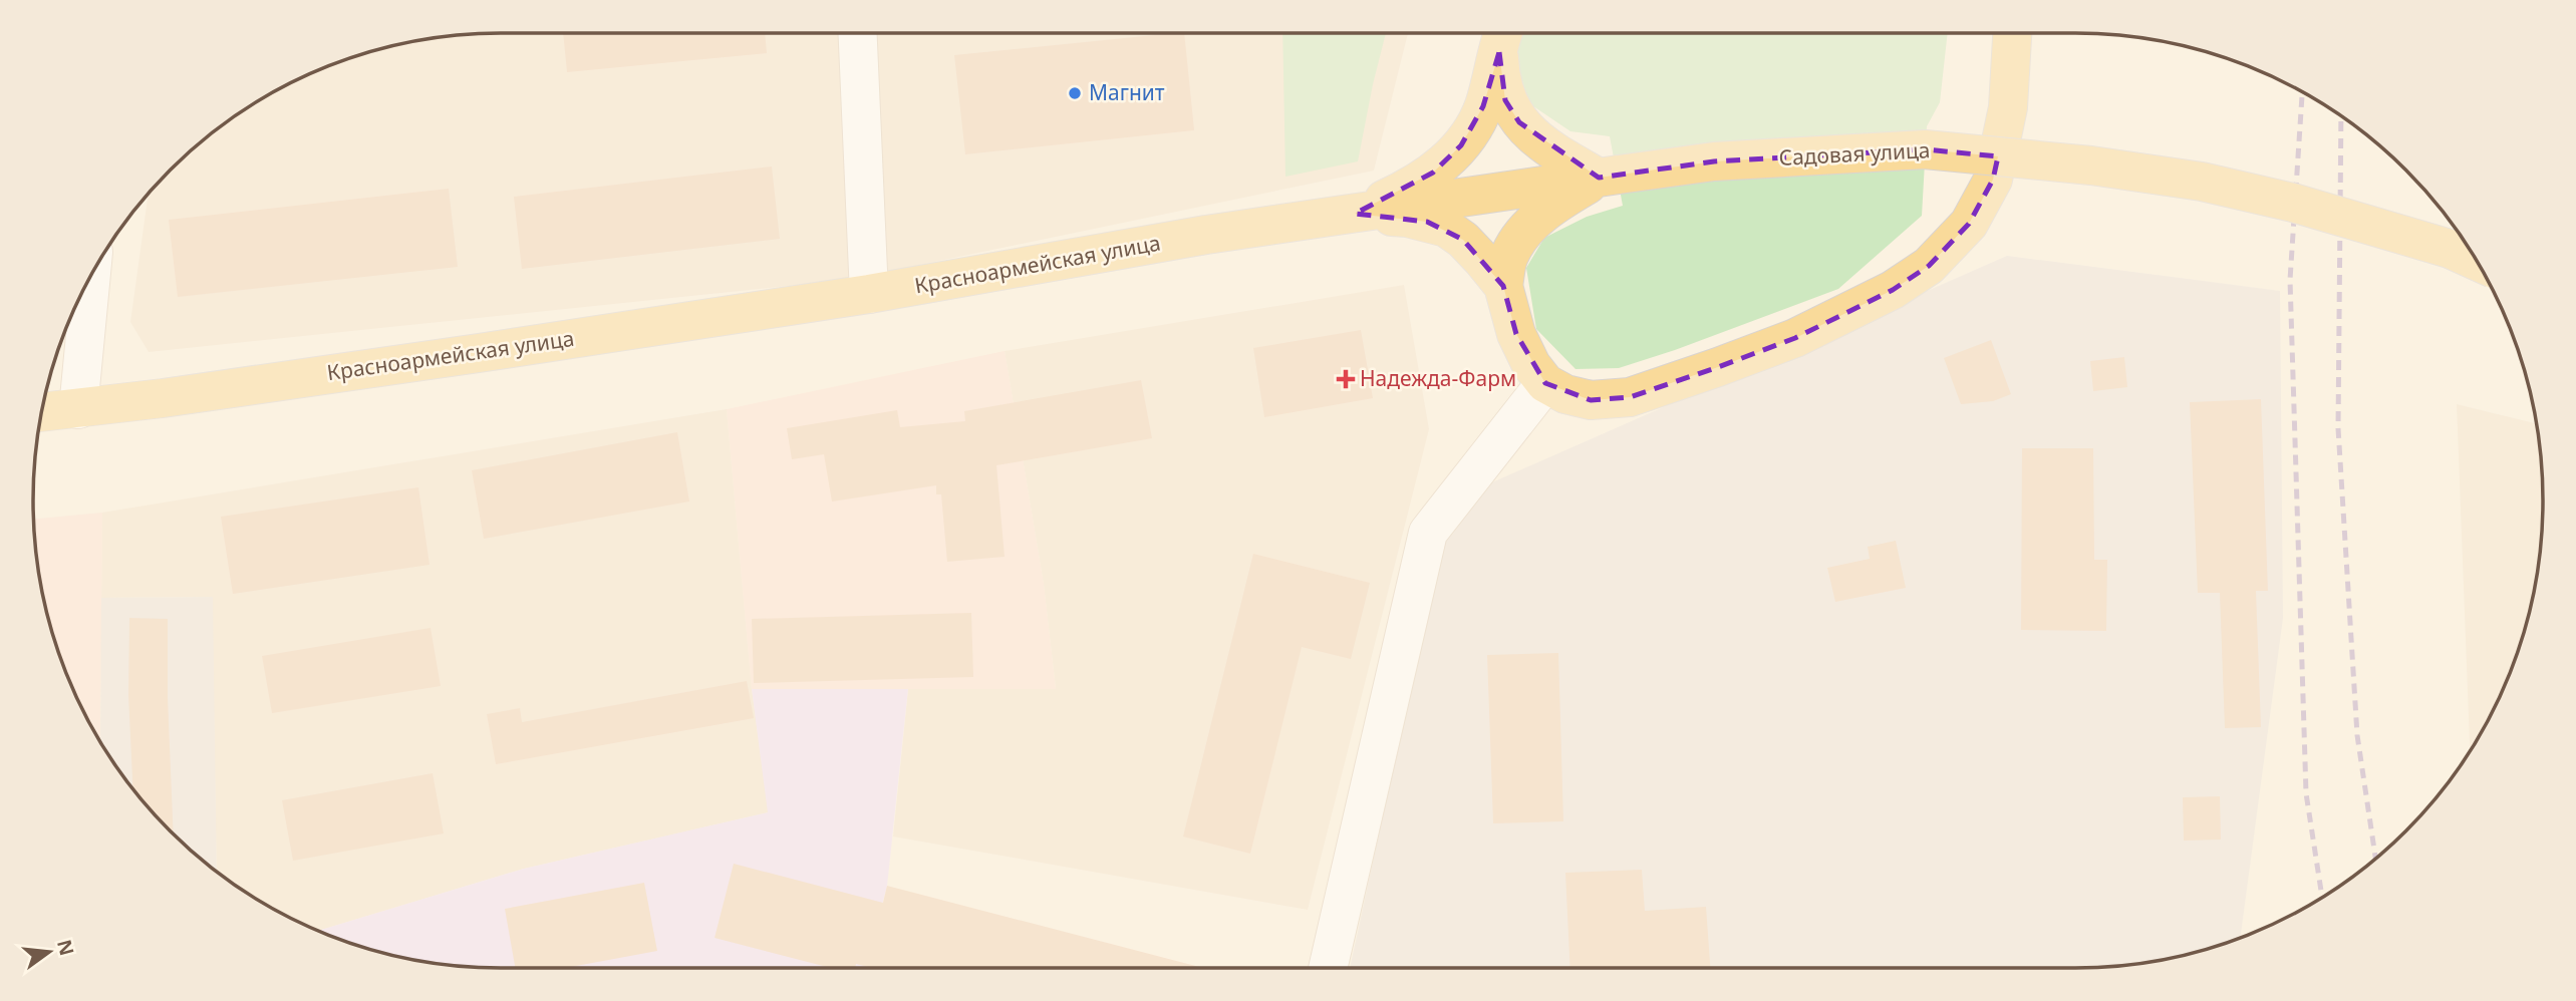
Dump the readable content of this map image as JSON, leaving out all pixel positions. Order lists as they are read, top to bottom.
{
  "streets": {
    "main road": ["Садовая улица", "Красноармейская улица"]
  },
  "crossings": [
    ["Садовая улица", "Красноармейская улица"]
  ],
  "places": {
    "other": ["Магнит"],
    "health": ["Надежда-Фарм"]
  },
  "north": "right"
}
